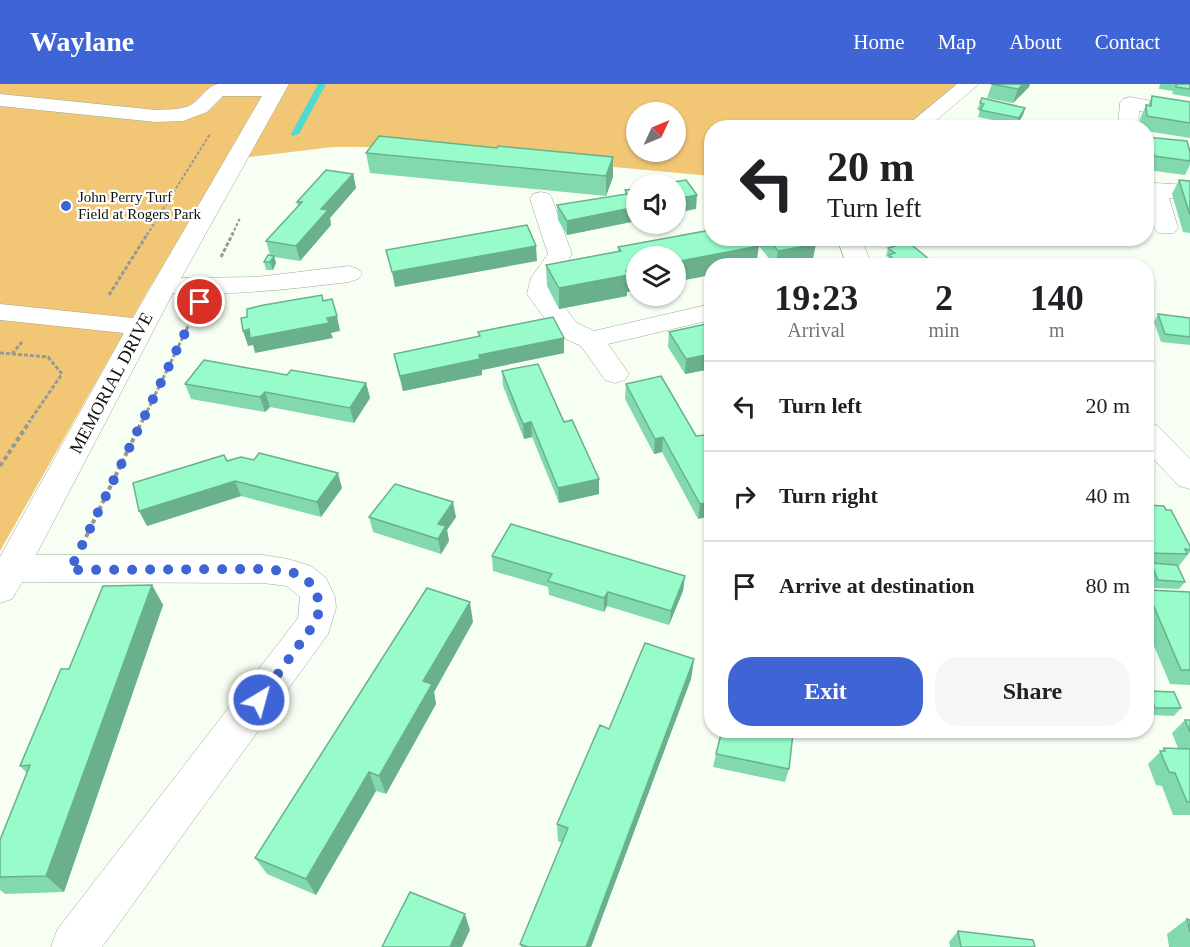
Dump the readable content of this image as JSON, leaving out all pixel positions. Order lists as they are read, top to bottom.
{
  "streets": {
    "street": ["MEMORIAL DRIVE"]
  },
  "places": ["John Perry Turf Field at Rogers Park"],
  "north": "top right",
  "page": {
    "header": "Waylane",
    "nav": [
      "Home",
      "Map",
      "About",
      "Contact"
    ],
    "turn": ["20 m", "Turn left"],
    "eta": [
      "19:23",
      "Arrival",
      "2",
      "min",
      "140",
      "m"
    ],
    "list": [
      {
        "name": "Turn left",
        "value": "20 m"
      },
      {
        "name": "Turn right",
        "value": "40 m"
      },
      {
        "name": "Arrive at destination",
        "value": "80 m"
      }
    ],
    "buttons": ["Exit", "Share"]
  }
}
